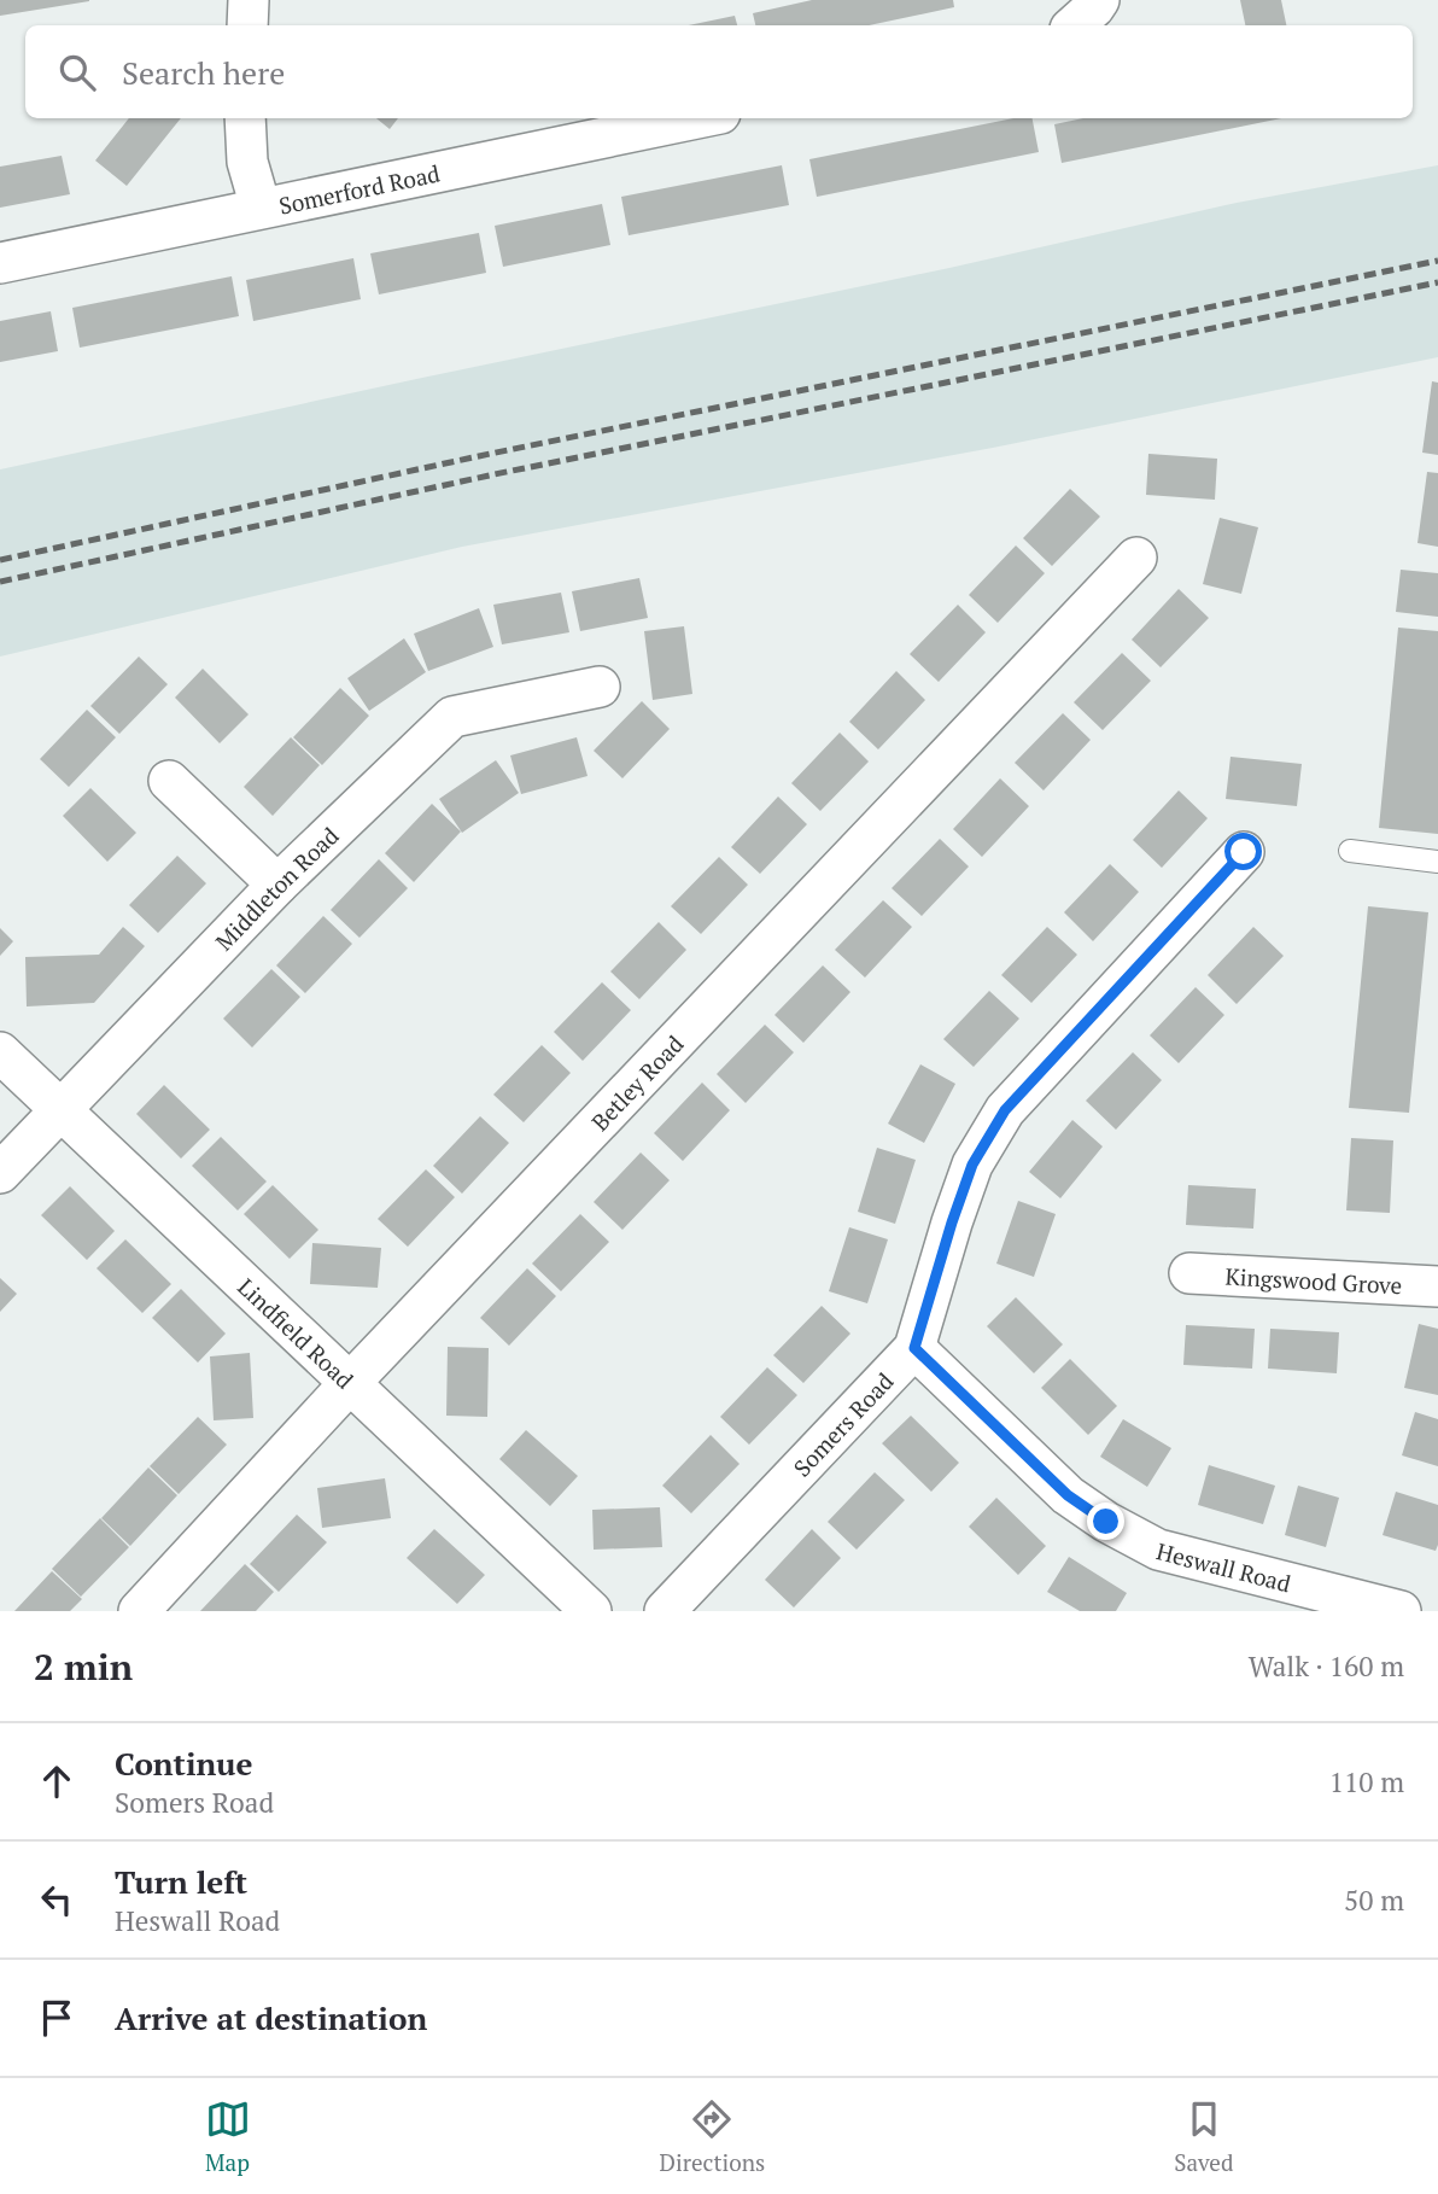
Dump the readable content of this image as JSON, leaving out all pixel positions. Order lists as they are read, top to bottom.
{
  "streets": {
    "street": [
      "Somerford Road",
      "Middleton Road",
      "Betley Road",
      "Kingswood Grove",
      "Lindfield Road",
      "Somers Road",
      "Heswall Road"
    ]
  },
  "crossings": [
    ["Middleton Road", "Lindfield Road"],
    ["Betley Road", "Lindfield Road"],
    ["Somers Road", "Heswall Road"]
  ],
  "page": {
    "search": "Search here",
    "heading": ["2 min", "Walk · 160 m"],
    "list": [
      ["Continue", "Somers Road", "110 m"],
      ["Turn left", "Heswall Road", "50 m"],
      "Arrive at destination"
    ],
    "nav": ["Map", "Directions", "Saved"]
  }
}
